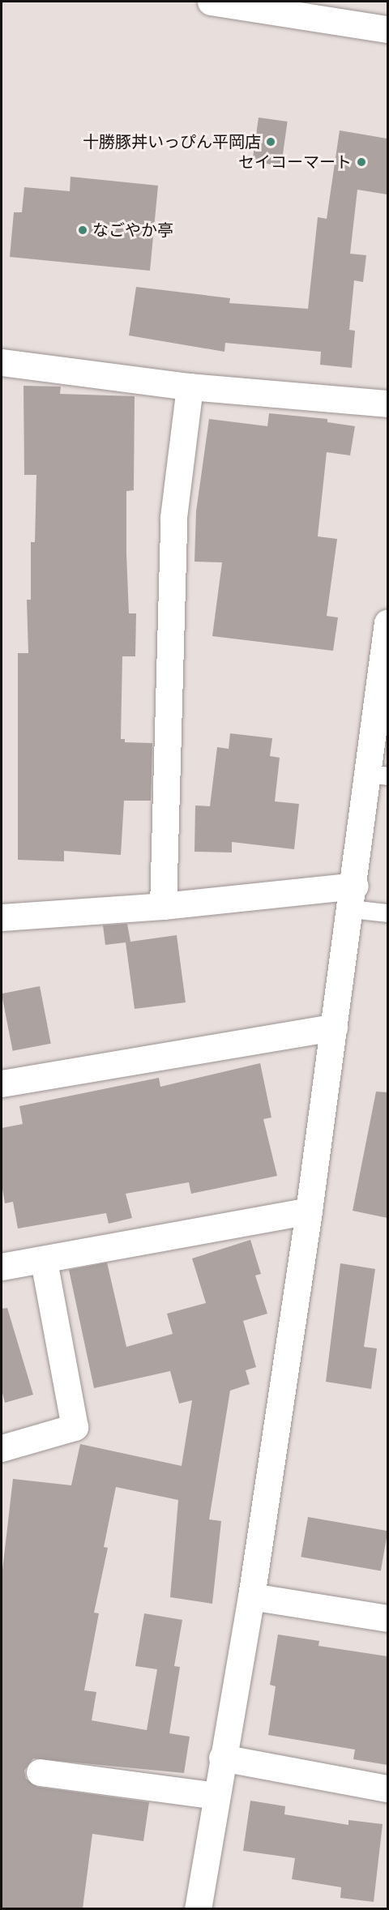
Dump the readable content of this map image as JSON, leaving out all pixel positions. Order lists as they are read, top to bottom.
{
  "places": ["十勝豚丼いっぴん平岡店", "セイコーマート", "なごやか亭"]
}
